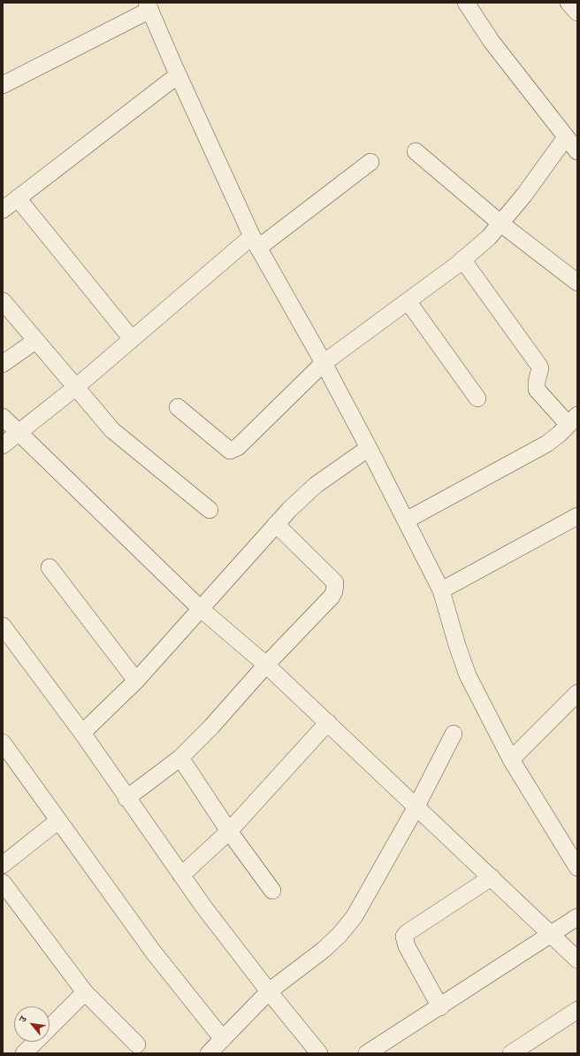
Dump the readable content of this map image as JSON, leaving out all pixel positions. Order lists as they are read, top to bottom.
{
  "north": "top left"
}
